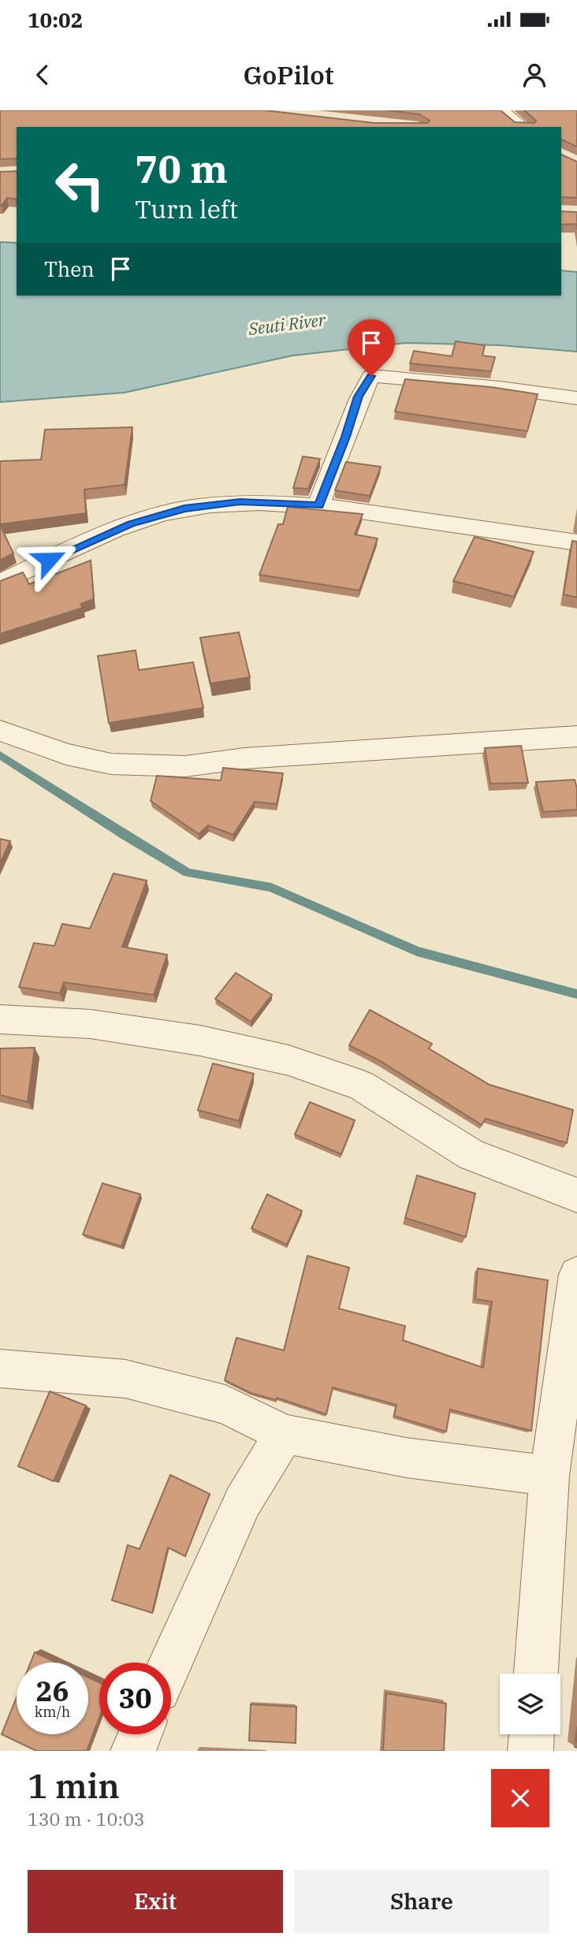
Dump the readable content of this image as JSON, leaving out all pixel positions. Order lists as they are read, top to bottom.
{
  "water": ["Seuti River"],
  "page": {
    "status": "10:02",
    "header": "GoPilot",
    "turn": ["70 m", "Turn left"],
    "then": "Then",
    "speed": "26 km/h",
    "limit": "30",
    "heading": ["1 min", "130 m · 10:03"],
    "buttons": ["Exit", "Share"]
  }
}
